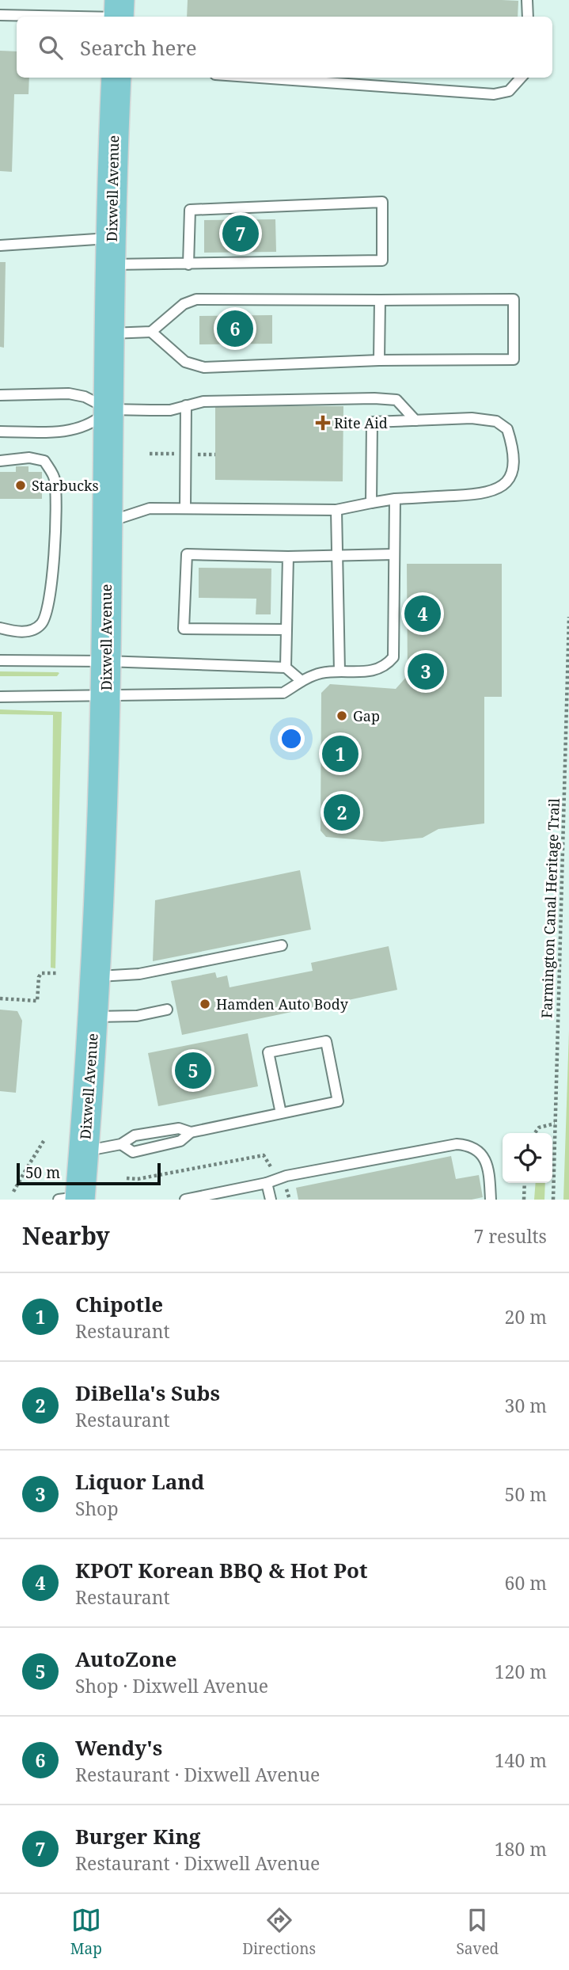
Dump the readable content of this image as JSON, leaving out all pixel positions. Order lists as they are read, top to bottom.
{
  "streets": {
    "main road": ["Dixwell Avenue"],
    "path": ["Farmington Canal Heritage Trail"]
  },
  "places": {
    "health": ["Rite Aid"],
    "other": ["Starbucks", "Gap", "Hamden Auto Body"]
  },
  "scale_bar": "50 m",
  "page": {
    "search": "Search here",
    "pins": [
      "7",
      "6",
      "4",
      "3",
      "1",
      "2",
      "5"
    ],
    "scale": "50 m",
    "heading": ["Nearby", "7 results"],
    "list": [
      {
        "mark": "1",
        "name": "Chipotle",
        "note": "Restaurant",
        "value": "20 m"
      },
      {
        "mark": "2",
        "name": "DiBella's Subs",
        "note": "Restaurant",
        "value": "30 m"
      },
      {
        "mark": "3",
        "name": "Liquor Land",
        "note": "Shop",
        "value": "50 m"
      },
      {
        "mark": "4",
        "name": "KPOT Korean BBQ & Hot Pot",
        "note": "Restaurant",
        "value": "60 m"
      },
      {
        "mark": "5",
        "name": "AutoZone",
        "note": "Shop · Dixwell Avenue",
        "value": "120 m"
      },
      {
        "mark": "6",
        "name": "Wendy's",
        "note": "Restaurant · Dixwell Avenue",
        "value": "140 m"
      },
      {
        "mark": "7",
        "name": "Burger King",
        "note": "Restaurant · Dixwell Avenue",
        "value": "180 m"
      }
    ],
    "nav": ["Map", "Directions", "Saved"]
  }
}
